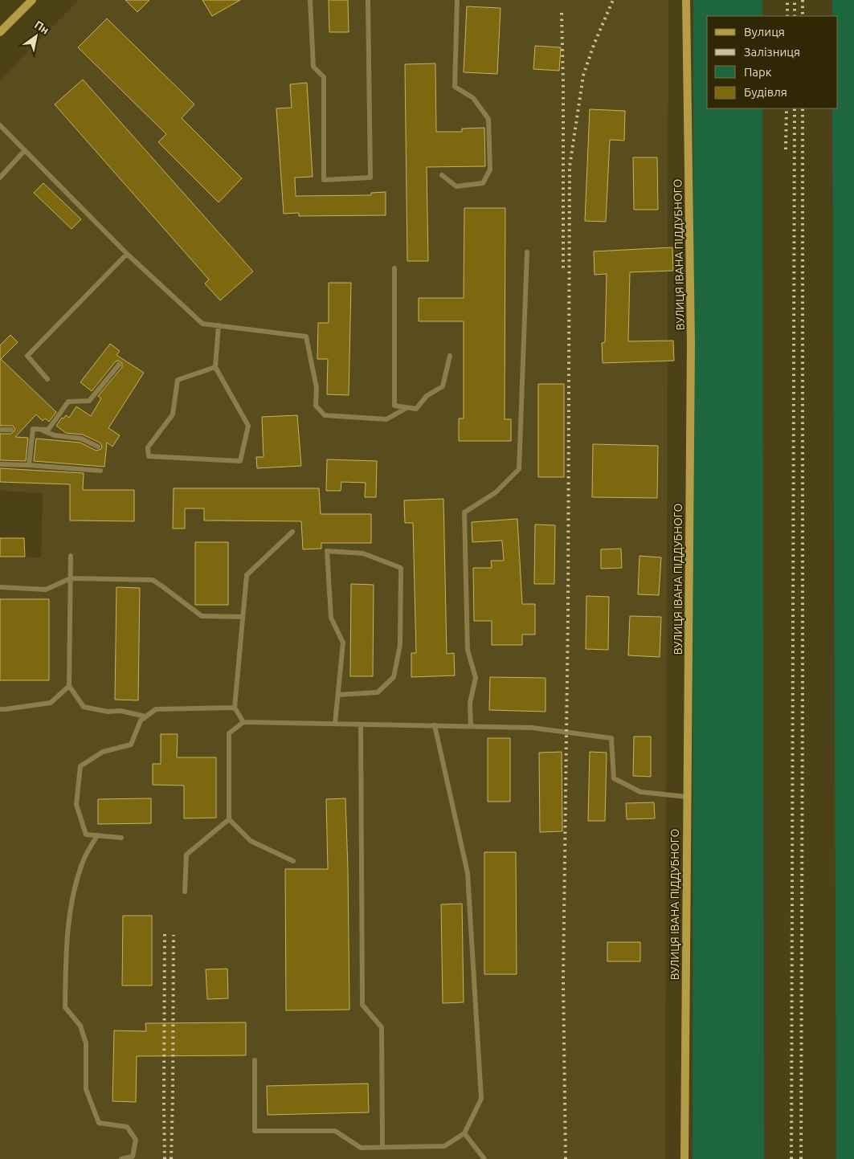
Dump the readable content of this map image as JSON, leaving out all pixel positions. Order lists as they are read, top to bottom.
{
  "streets": {
    "street": ["ВУЛИЦЯ ІВАНА ПІДДУБНОГО"]
  },
  "legend": [
    "Вулиця",
    "Залізниця",
    "Парк",
    "Будівля"
  ],
  "north": "top right"
}
